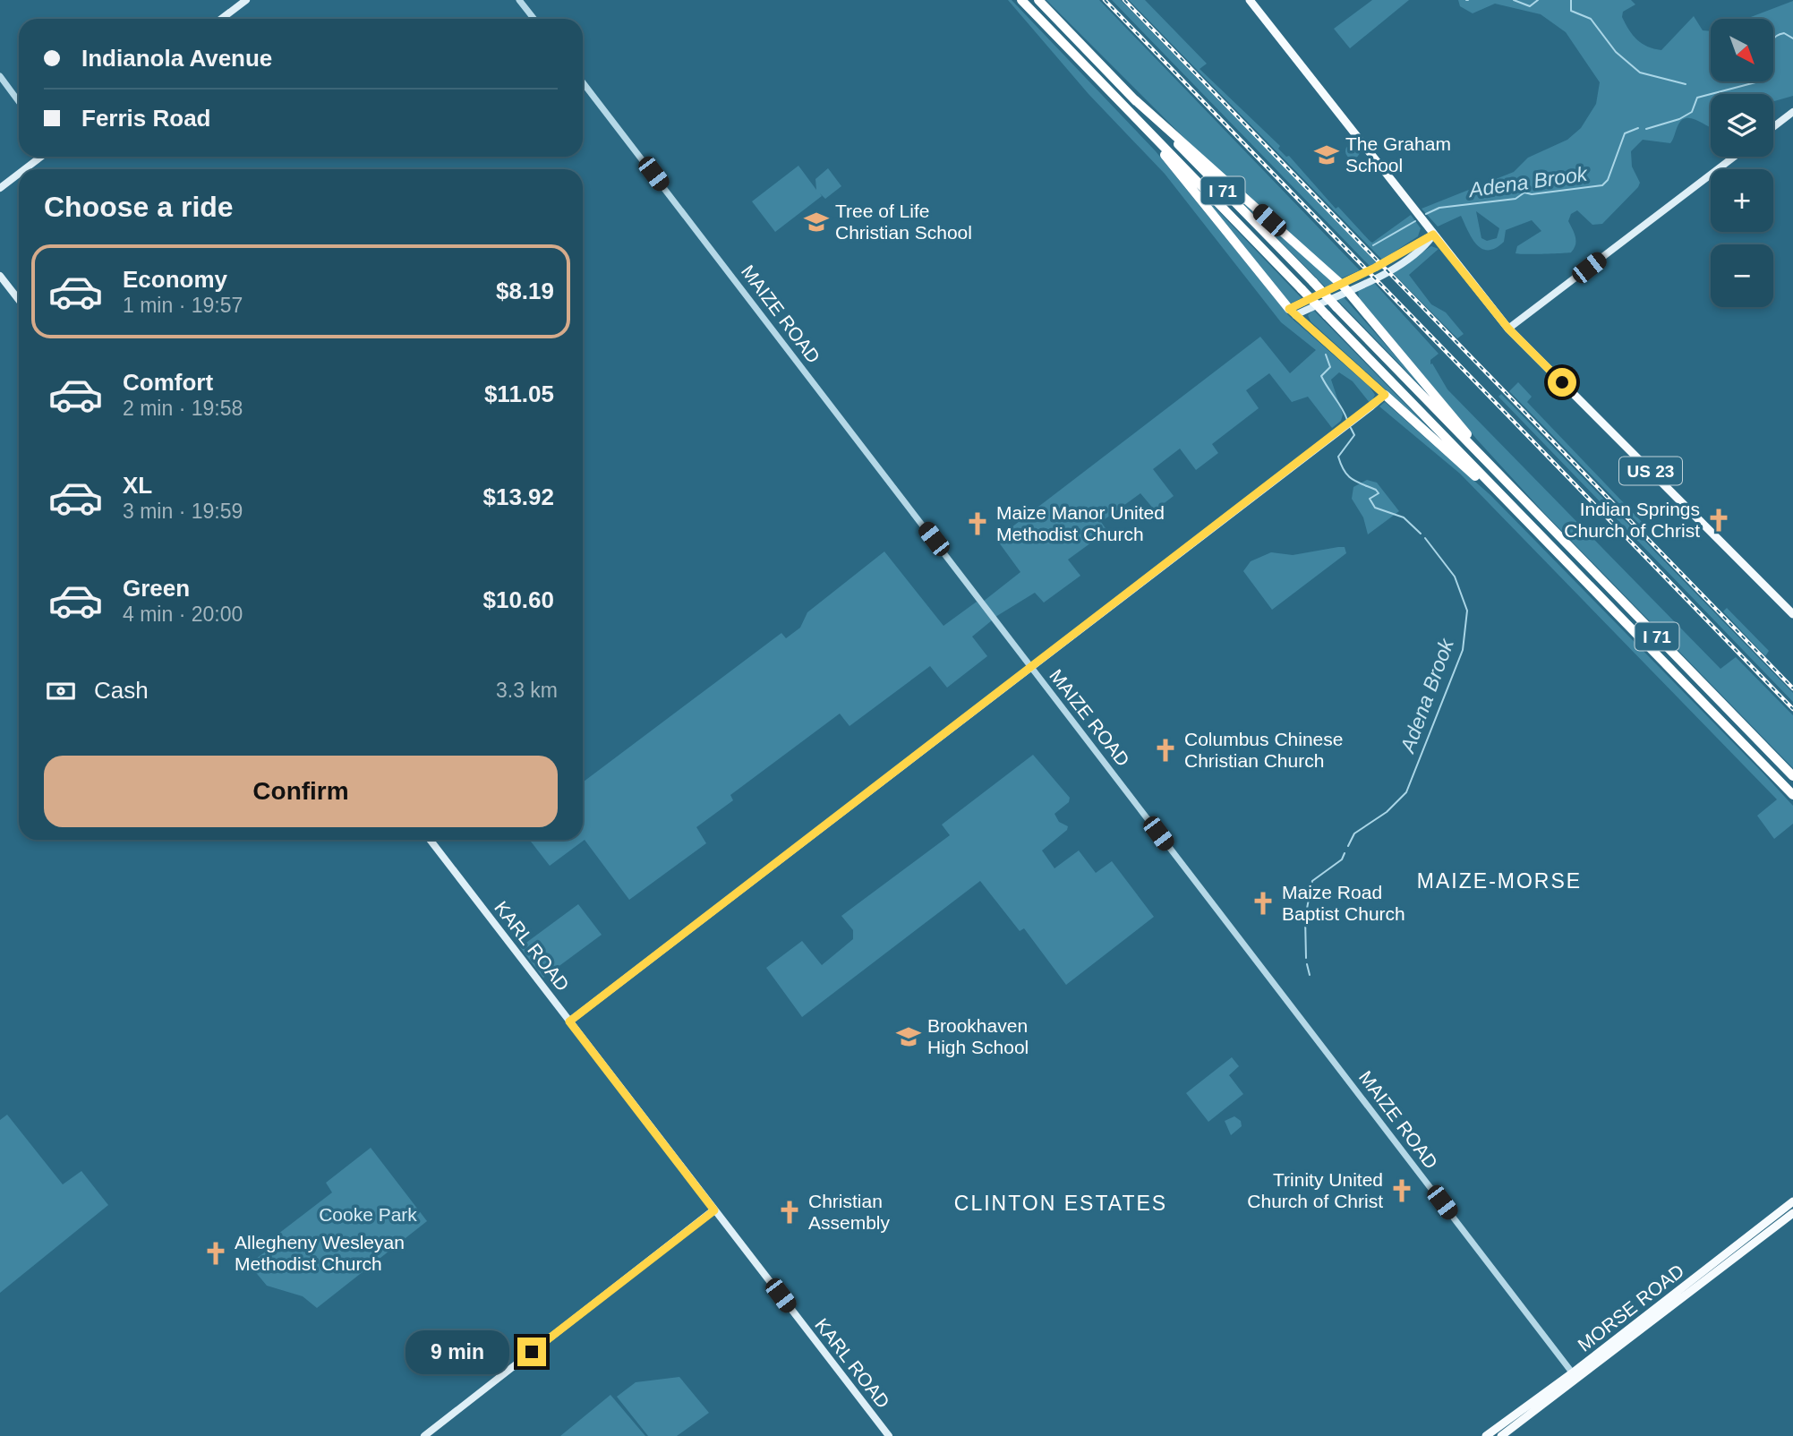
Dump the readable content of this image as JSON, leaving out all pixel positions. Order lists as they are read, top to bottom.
{
  "streets": {
    "highway": ["I 71"],
    "main road": ["US 23", "KARL ROAD", "MORSE ROAD"],
    "street": ["MAIZE ROAD"]
  },
  "crossings": [
    ["MAIZE ROAD", "MORSE ROAD"]
  ],
  "districts": ["MAIZE-MORSE", "CLINTON ESTATES"],
  "water": ["Adena Brook"],
  "parks": ["Cooke Park"],
  "places": {
    "school or university": ["The Graham School", "Tree of Life Christian School", "Brookhaven High School"],
    "church": [
      "Indian Springs Church of Christ",
      "Maize Manor United Methodist Church",
      "Columbus Chinese Christian Church",
      "Maize Road Baptist Church",
      "Trinity United Church of Christ",
      "Christian Assembly",
      "Allegheny Wesleyan Methodist Church"
    ]
  },
  "north": "bottom right",
  "page": {
    "map_buttons": ["+", "−"],
    "banner": ["Indianola Avenue", "Ferris Road"],
    "heading": "Choose a ride",
    "list": [
      {
        "name": "Economy",
        "note": "1 min · 19:57",
        "value": "$8.19"
      },
      {
        "name": "Comfort",
        "note": "2 min · 19:58",
        "value": "$11.05"
      },
      {
        "name": "XL",
        "note": "3 min · 19:59",
        "value": "$13.92"
      },
      {
        "name": "Green",
        "note": "4 min · 20:00",
        "value": "$10.60"
      }
    ],
    "pay": ["Cash", "3.3 km"],
    "buttons": "Confirm",
    "bubble": "9 min"
  }
}
